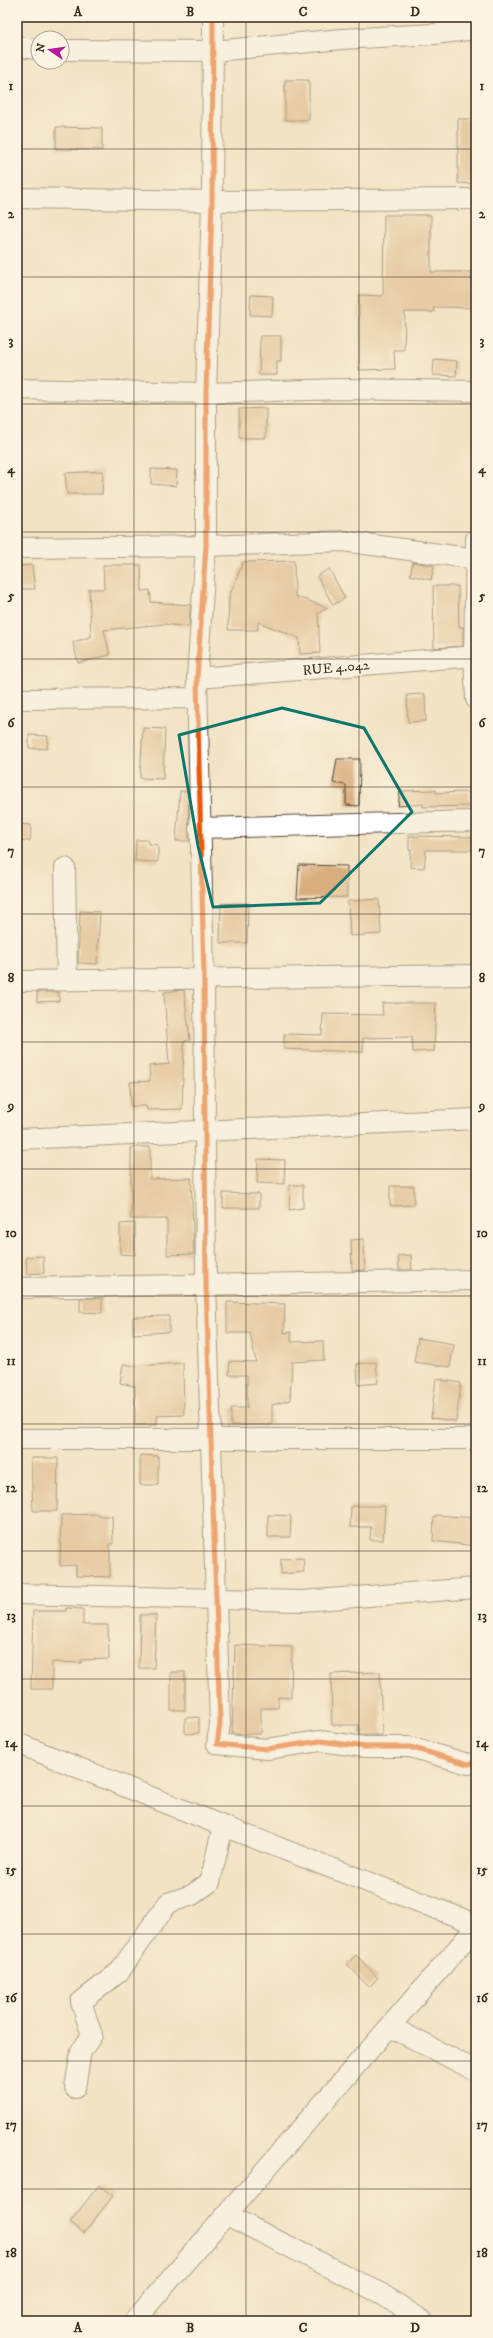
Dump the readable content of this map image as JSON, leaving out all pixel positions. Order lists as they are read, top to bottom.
{
  "streets": {
    "street": ["RUE 4.042"]
  },
  "north": "left",
  "grid": {
    "columns": [
      "A",
      "B",
      "C",
      "D"
    ],
    "rows": [
      "1",
      "2",
      "3",
      "4",
      "5",
      "6",
      "7",
      "8",
      "9",
      "10",
      "11",
      "12",
      "13",
      "14",
      "15",
      "16",
      "17",
      "18"
    ]
  }
}
